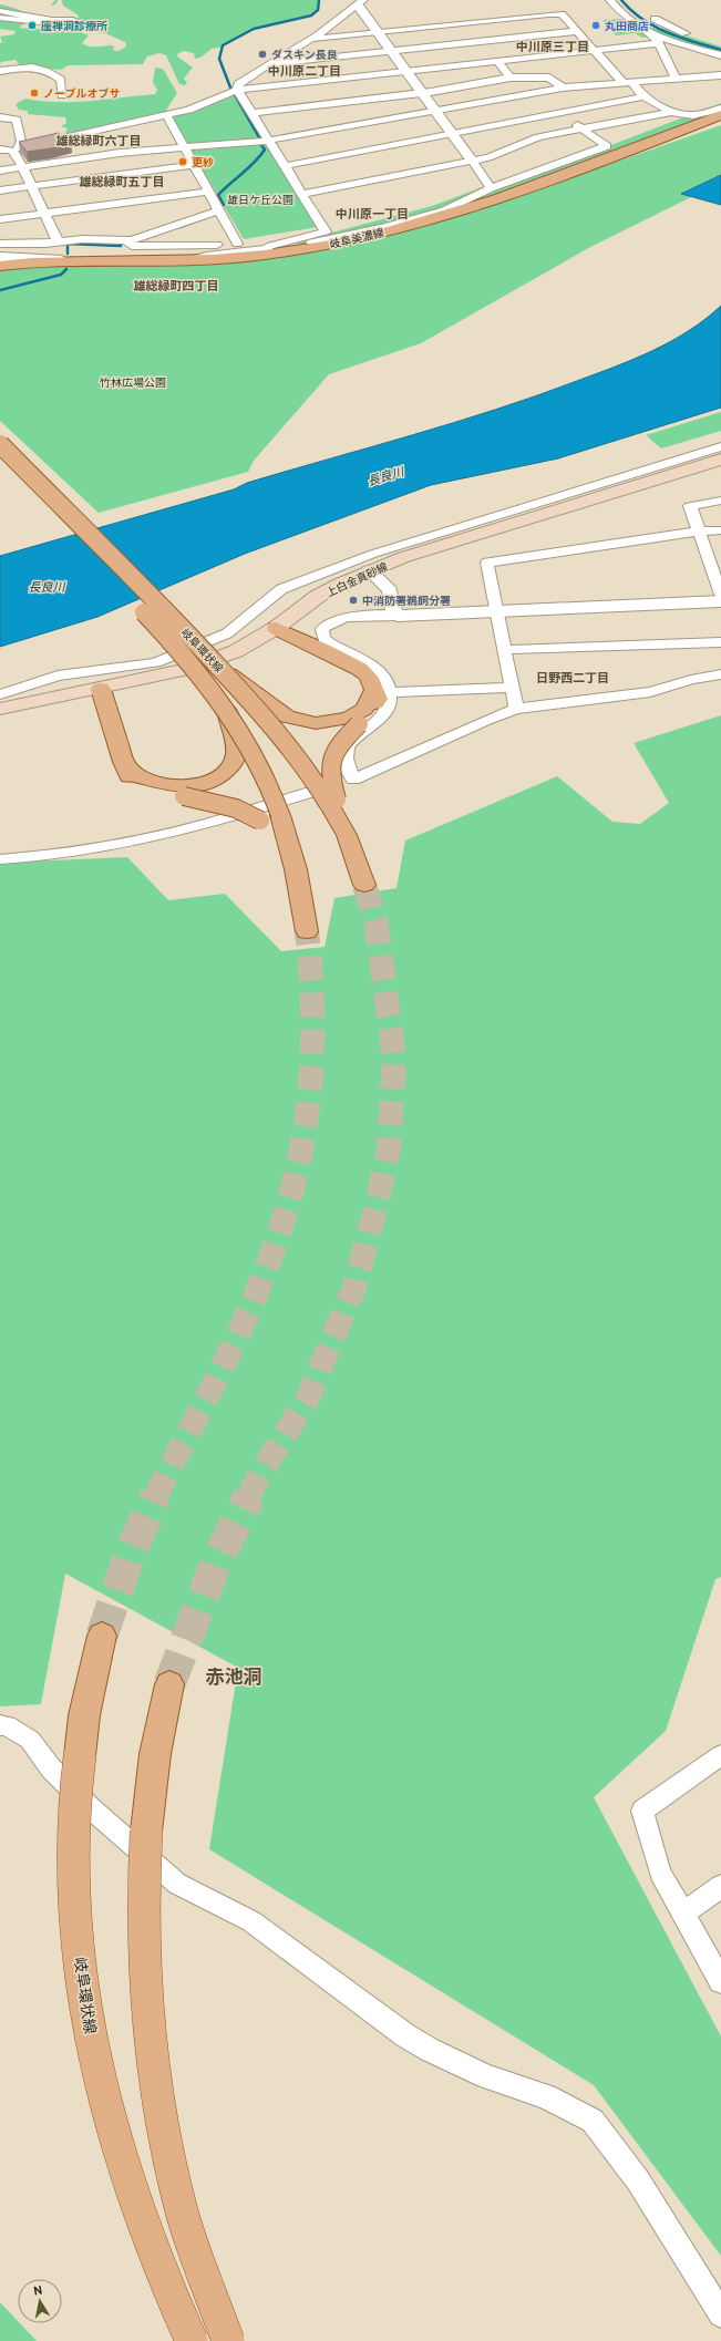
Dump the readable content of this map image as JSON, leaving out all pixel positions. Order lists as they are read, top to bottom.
{
  "streets": {
    "main road": ["岐阜美濃線", "上白金真砂線", "岐阜環状線"]
  },
  "districts": [
    "中川原三丁目",
    "中川原二丁目",
    "雄総緑町六丁目",
    "雄総緑町五丁目",
    "中川原一丁目",
    "雄総緑町四丁目",
    "日野西二丁目",
    "赤池洞"
  ],
  "water": ["長良川"],
  "parks": ["雄日ケ丘公園", "竹林広場公園"],
  "places": [
    "座禅洞診療所",
    "丸田商店",
    "ダスキン長良",
    "ノーブルオブサ",
    "更紗",
    "中消防署鵜飼分署"
  ],
  "north": "top"
}
